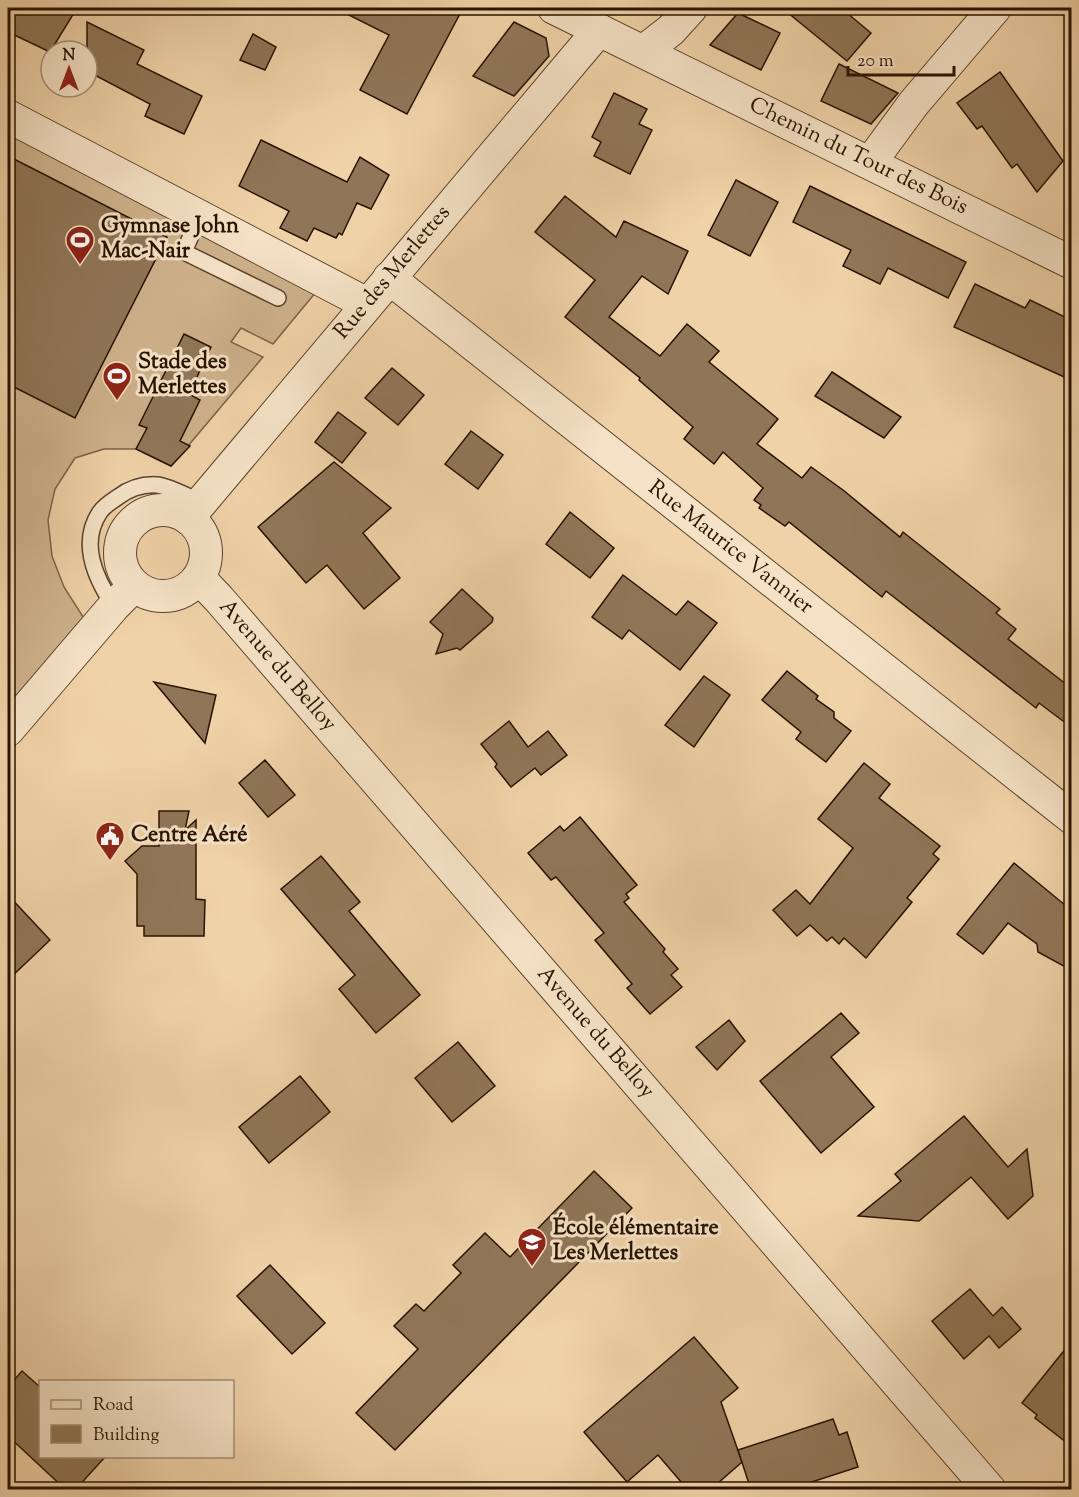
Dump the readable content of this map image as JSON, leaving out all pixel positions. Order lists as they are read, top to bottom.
{
  "streets": {
    "street": [
      "Chemin du Tour des Bois",
      "Rue des Merlettes",
      "Rue Maurice Vannier",
      "Avenue du Belloy"
    ]
  },
  "crossings": [
    ["Chemin du Tour des Bois", "Rue des Merlettes"],
    ["Rue des Merlettes", "Rue Maurice Vannier"],
    ["Rue des Merlettes", "Avenue du Belloy"]
  ],
  "places": {
    "sports": ["Gymnase John Mac-Nair", "Stade des Merlettes"],
    "public building": ["Centre Aéré"],
    "school or university": ["École élémentaire Les Merlettes"]
  },
  "legend": ["Road", "Building"],
  "scale_bar": "20 m",
  "north": "top"
}
